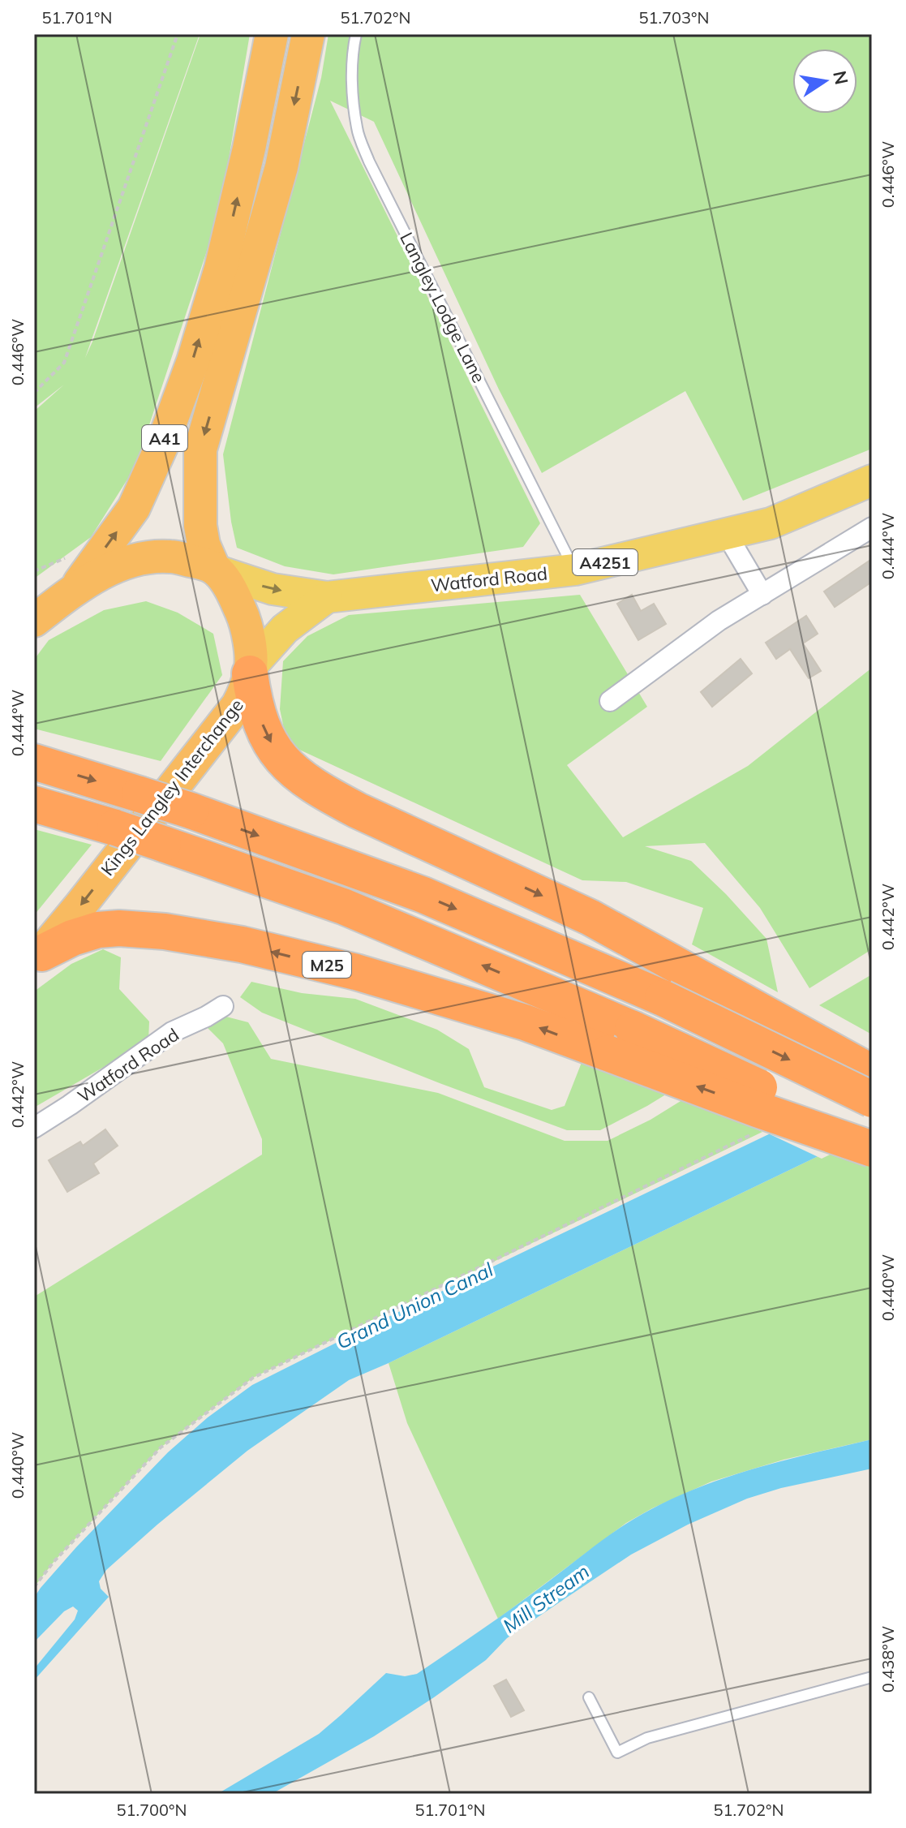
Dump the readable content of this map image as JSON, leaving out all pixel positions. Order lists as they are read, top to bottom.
{
  "streets": {
    "highway": ["A41", "Kings Langley Interchange", "M25"],
    "main road": ["A4251", "Watford Road"],
    "lane": ["Langley Lodge Lane"]
  },
  "crossings": [
    ["Langley Lodge Lane", "Watford Road"],
    ["A41", "Watford Road"],
    ["A41", "Kings Langley Interchange"],
    ["Watford Road", "Kings Langley Interchange"],
    ["Kings Langley Interchange", "M25"]
  ],
  "one_way": ["Kings Langley Interchange"],
  "water": ["Grand Union Canal", "Mill Stream"],
  "north": "right",
  "coordinates": [
    "51.701°N",
    "51.702°N",
    "51.703°N",
    "0.446°W",
    "0.444°W",
    "0.442°W",
    "0.440°W",
    "0.438°W",
    "51.700°N"
  ]
}
